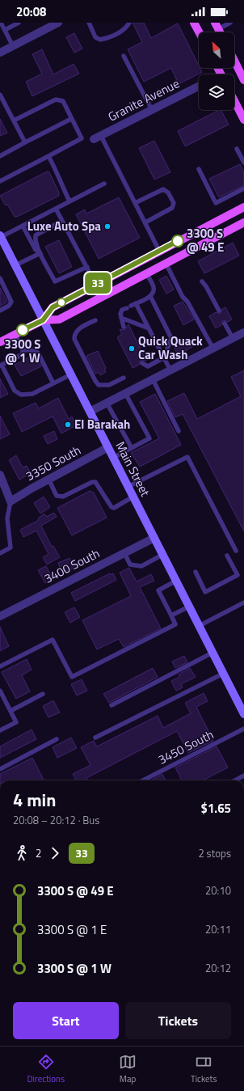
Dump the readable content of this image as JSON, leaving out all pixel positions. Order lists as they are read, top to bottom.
{
  "streets": {
    "street": [
      "Granite Avenue",
      "3350 South",
      "Main Street",
      "3400 South"
    ],
    "lane": ["3450 South"]
  },
  "crossings": [
    ["3350 South", "Main Street"],
    ["Main Street", "3400 South"]
  ],
  "places": [
    "Luxe Auto Spa",
    "3300 S @ 49 E",
    "3300 S @ 1 W",
    "Quick Quack Car Wash",
    "El Barakah"
  ],
  "lines": ["bus line 33"],
  "north": "top left",
  "page": {
    "status": "20:08",
    "on_map": "33",
    "heading": ["4 min", "20:08 – 20:12 · Bus", "$1.65"],
    "legs": ["2", "33", "2 stops"],
    "list": [
      {
        "name": "3300 S @ 49 E",
        "value": "20:10"
      },
      {
        "name": "3300 S @ 1 E",
        "value": "20:11"
      },
      {
        "name": "3300 S @ 1 W",
        "value": "20:12"
      }
    ],
    "buttons": ["Start", "Tickets"],
    "tabs": ["Directions", "Map", "Tickets"]
  }
}
